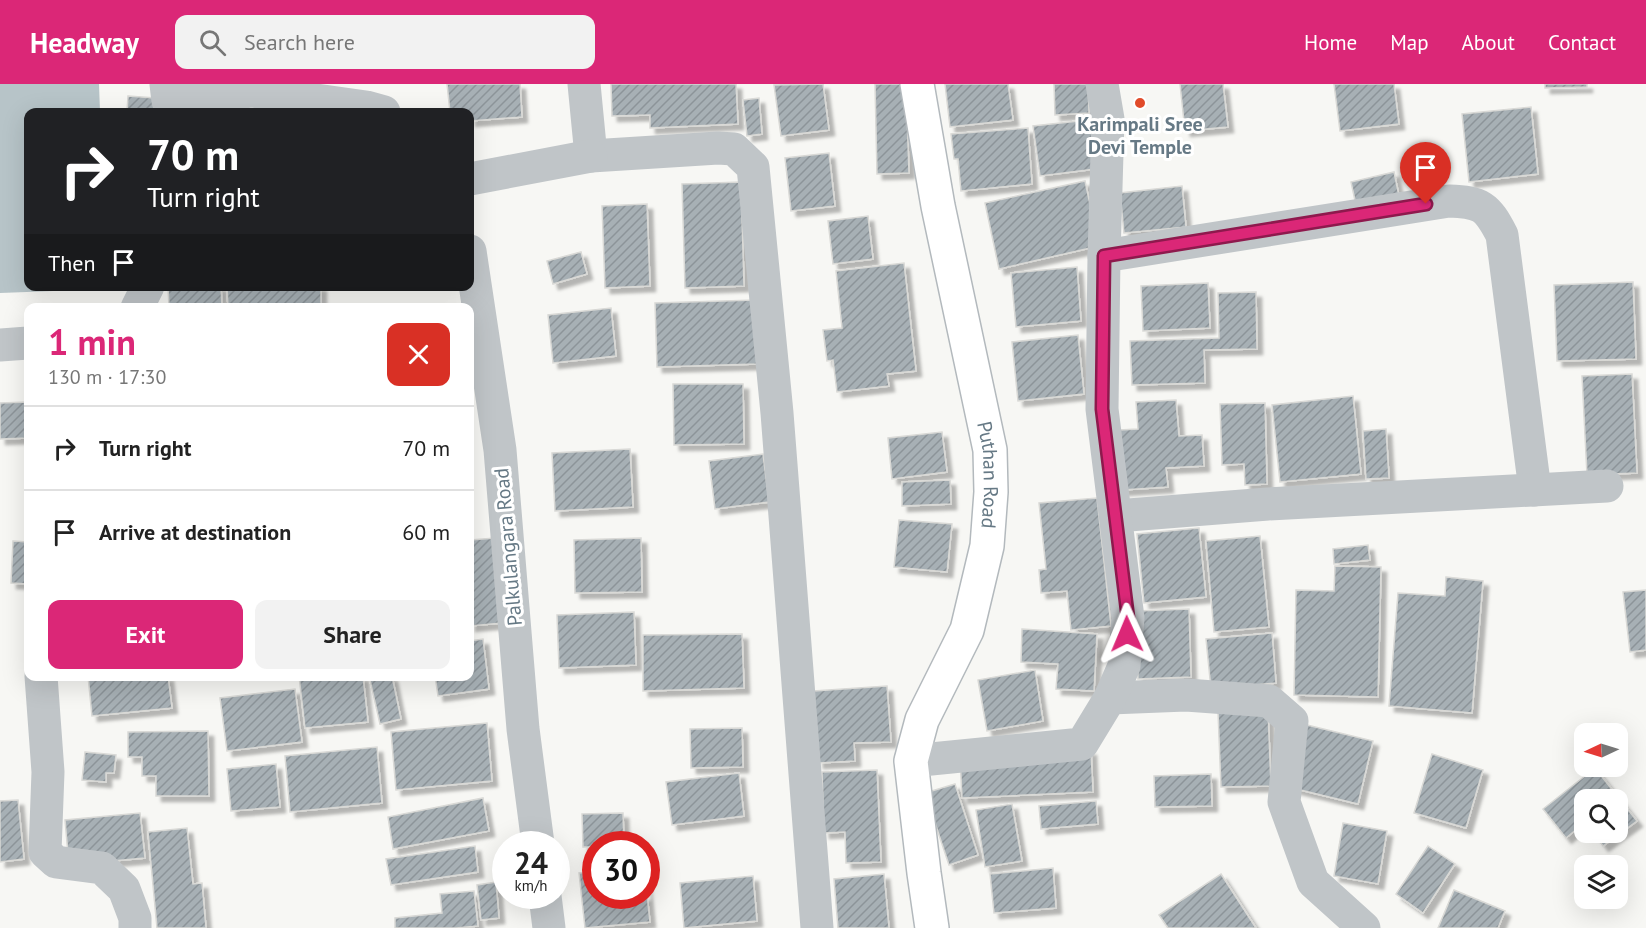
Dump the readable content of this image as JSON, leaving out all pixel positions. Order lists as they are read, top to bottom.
{
  "streets": {
    "street": ["Puthan Road", "Palkulangara Road"]
  },
  "places": ["Karimpali Sree Devi Temple"],
  "north": "left",
  "page": {
    "header": "Headway",
    "search": "Search here",
    "nav": [
      "Home",
      "Map",
      "About",
      "Contact"
    ],
    "turn": ["70 m", "Turn right"],
    "then": "Then",
    "heading": ["1 min", "130 m · 17:30"],
    "list": [
      {
        "name": "Turn right",
        "value": "70 m"
      },
      {
        "name": "Arrive at destination",
        "value": "60 m"
      }
    ],
    "buttons": ["Exit", "Share"],
    "speed": "24 km/h",
    "limit": "30"
  }
}
